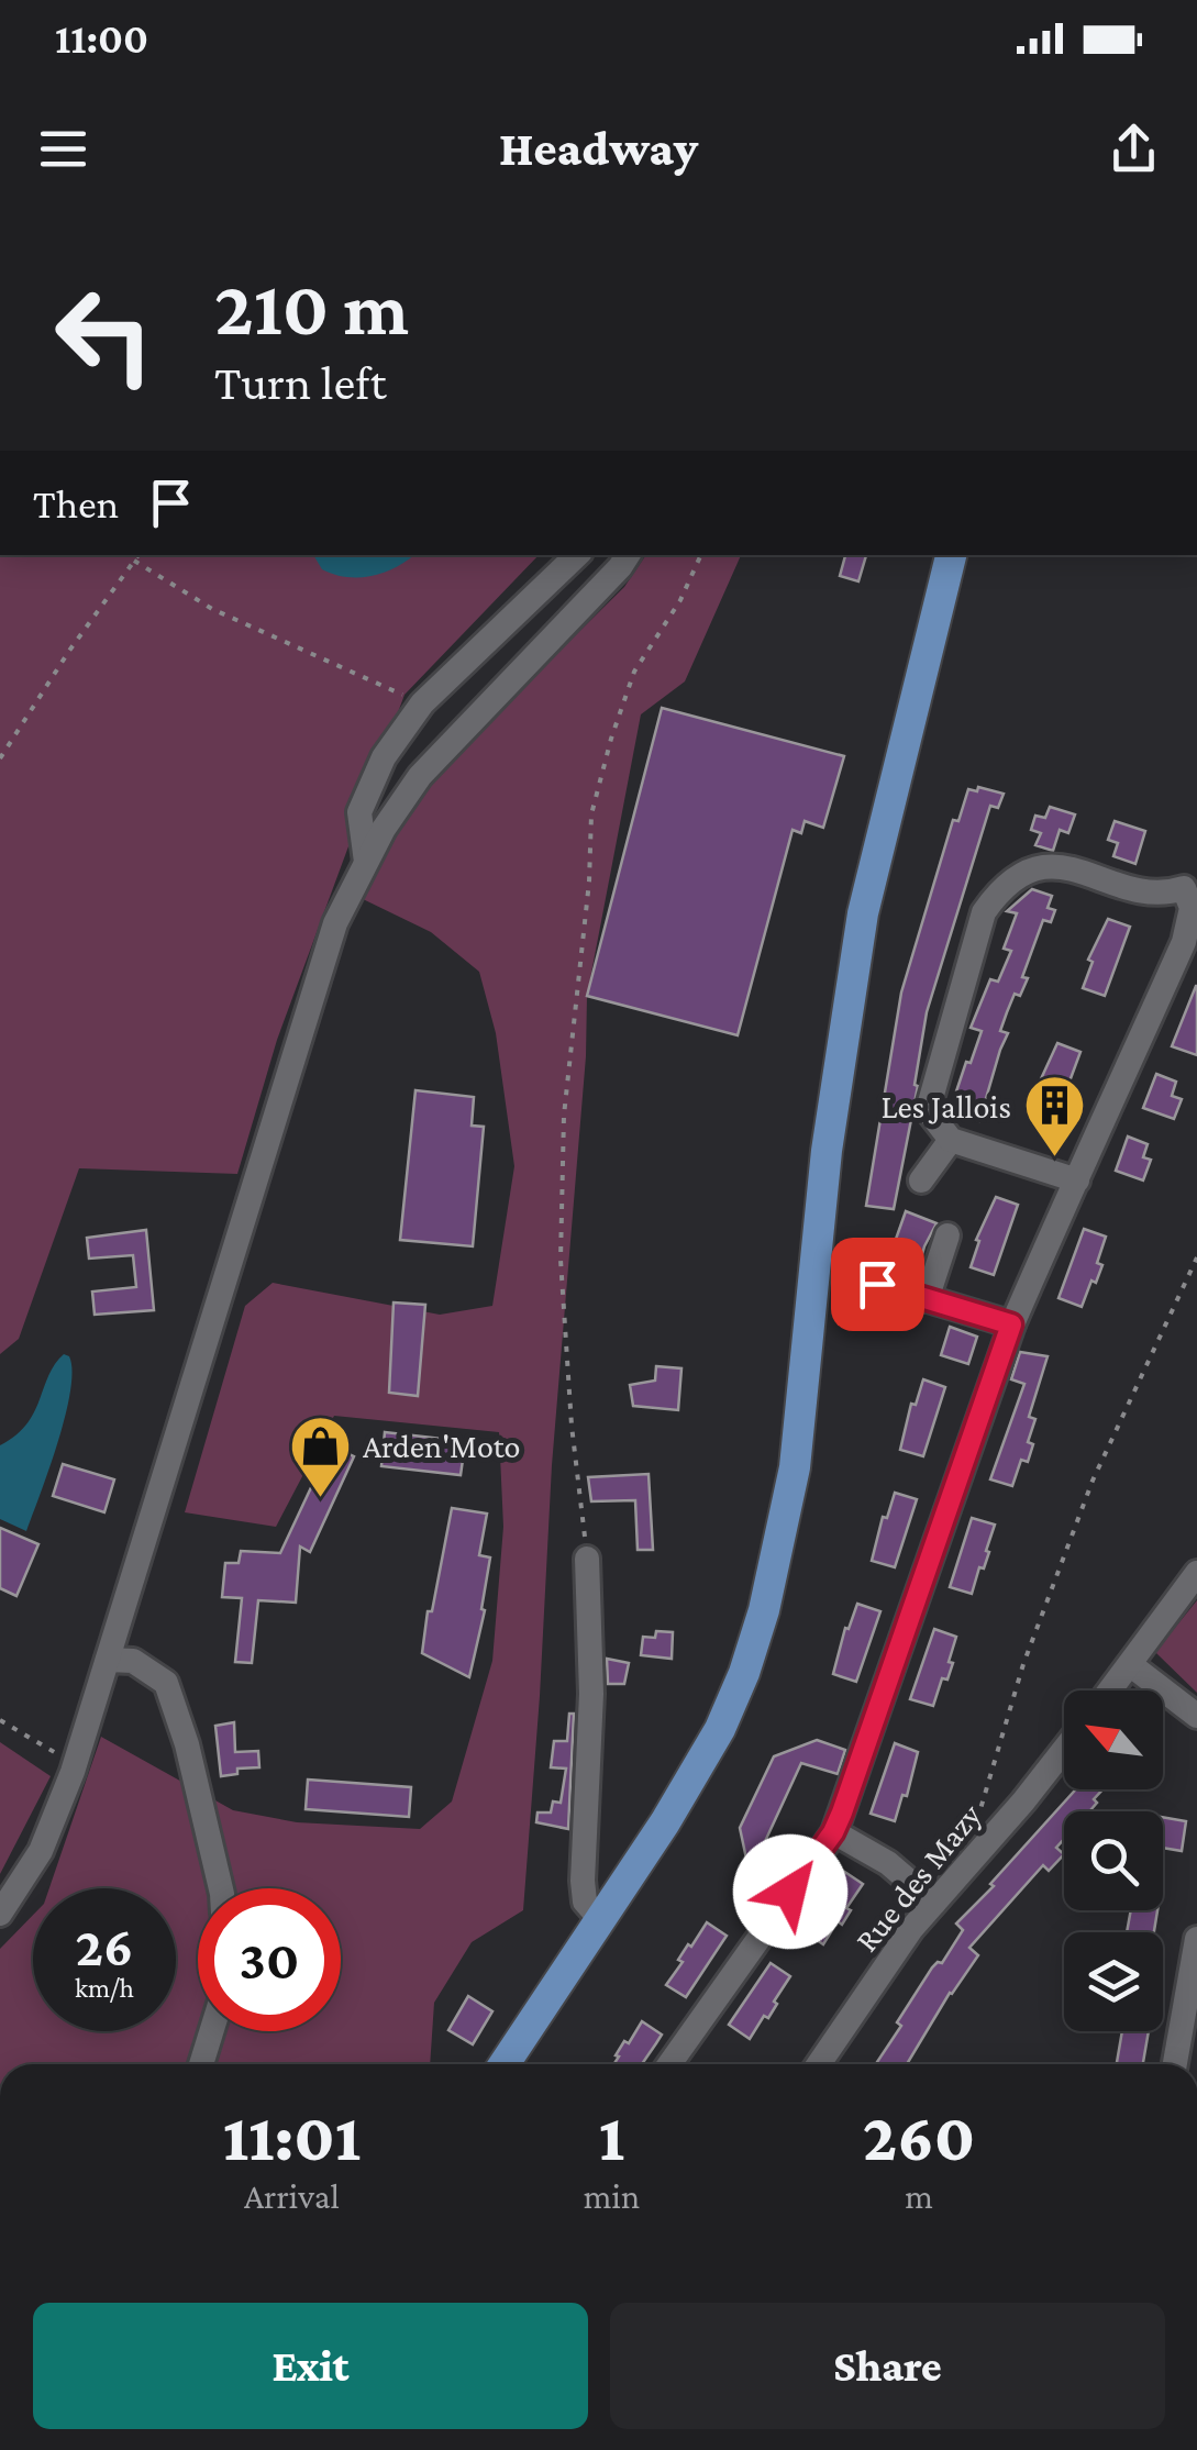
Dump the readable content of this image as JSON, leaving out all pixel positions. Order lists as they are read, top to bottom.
{
  "streets": {
    "street": ["Rue des Mazy"]
  },
  "places": {
    "building": ["Les Jallois"],
    "shop": ["Arden'Moto"]
  },
  "north": "top left",
  "page": {
    "status": "11:00",
    "header": "Headway",
    "turn": ["210 m", "Turn left"],
    "then": "Then",
    "speed": "26 km/h",
    "limit": "30",
    "eta": [
      "11:01",
      "Arrival",
      "1",
      "min",
      "260",
      "m"
    ],
    "buttons": ["Exit", "Share"]
  }
}
